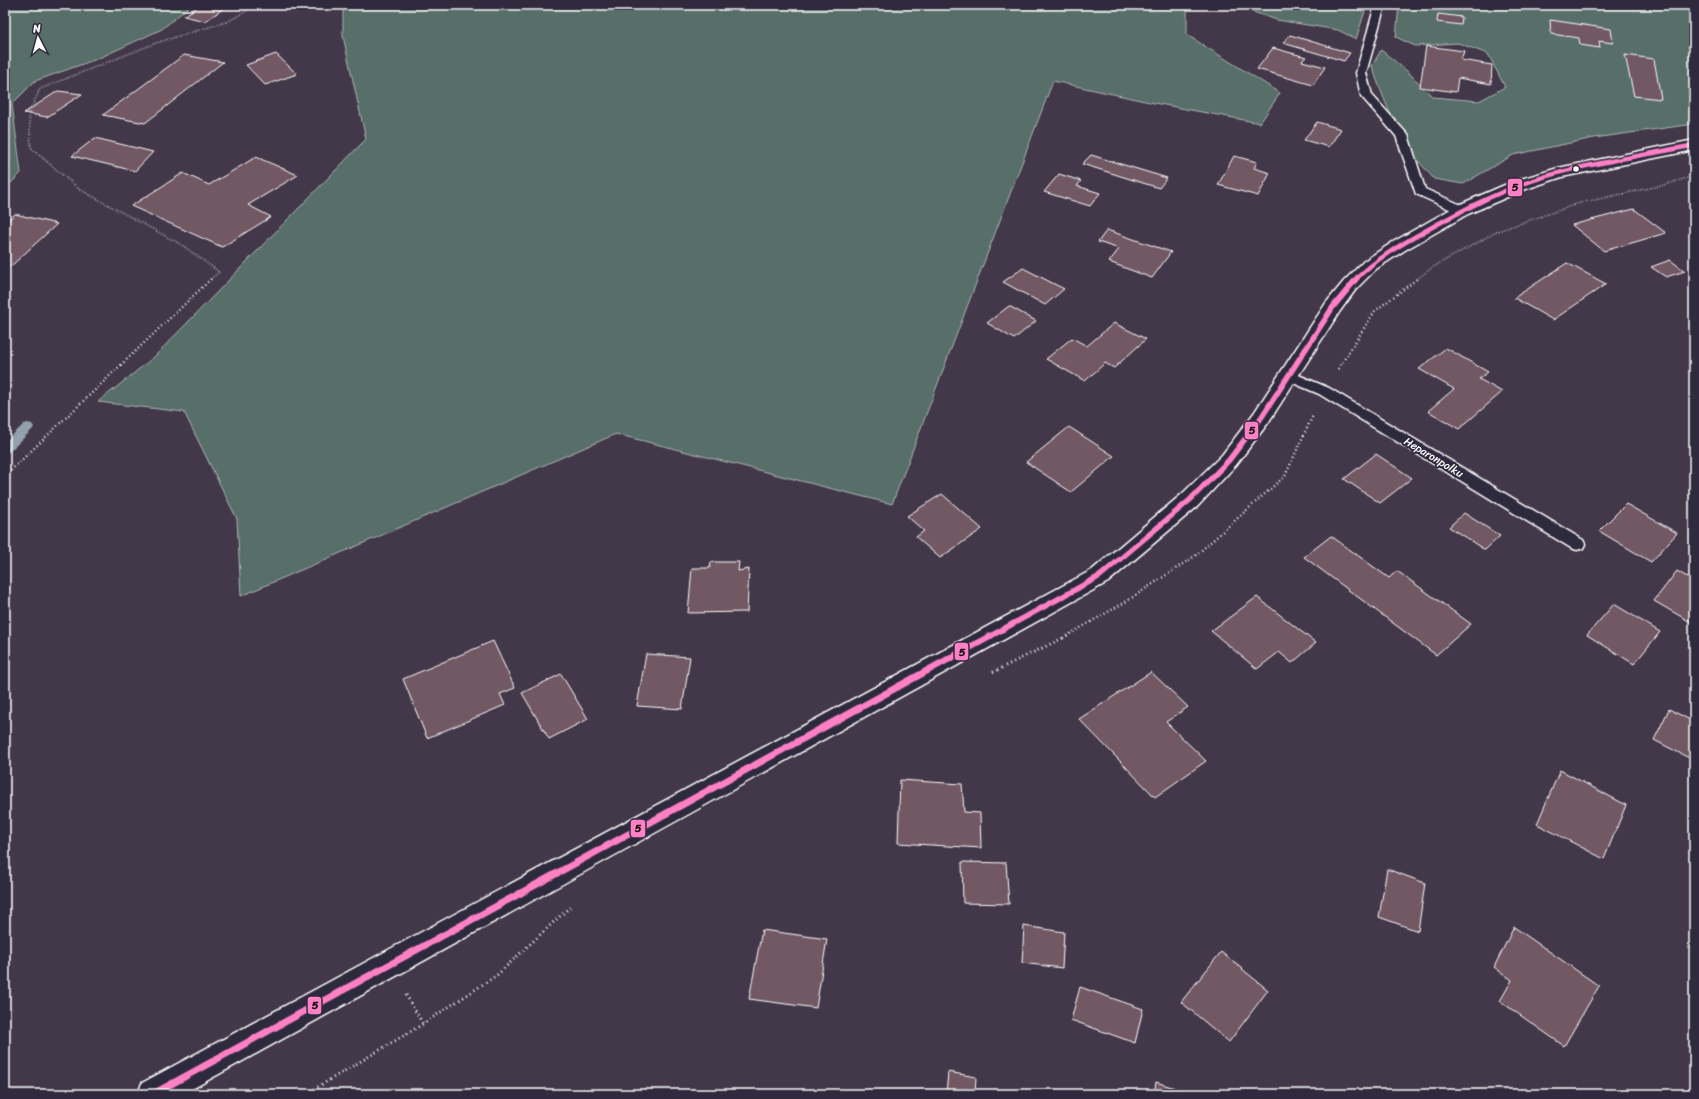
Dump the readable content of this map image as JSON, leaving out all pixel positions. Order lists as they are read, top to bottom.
{
  "streets": {
    "lane": ["Heparonpolku"]
  },
  "lines": ["transit line 5"],
  "north": "top"
}
